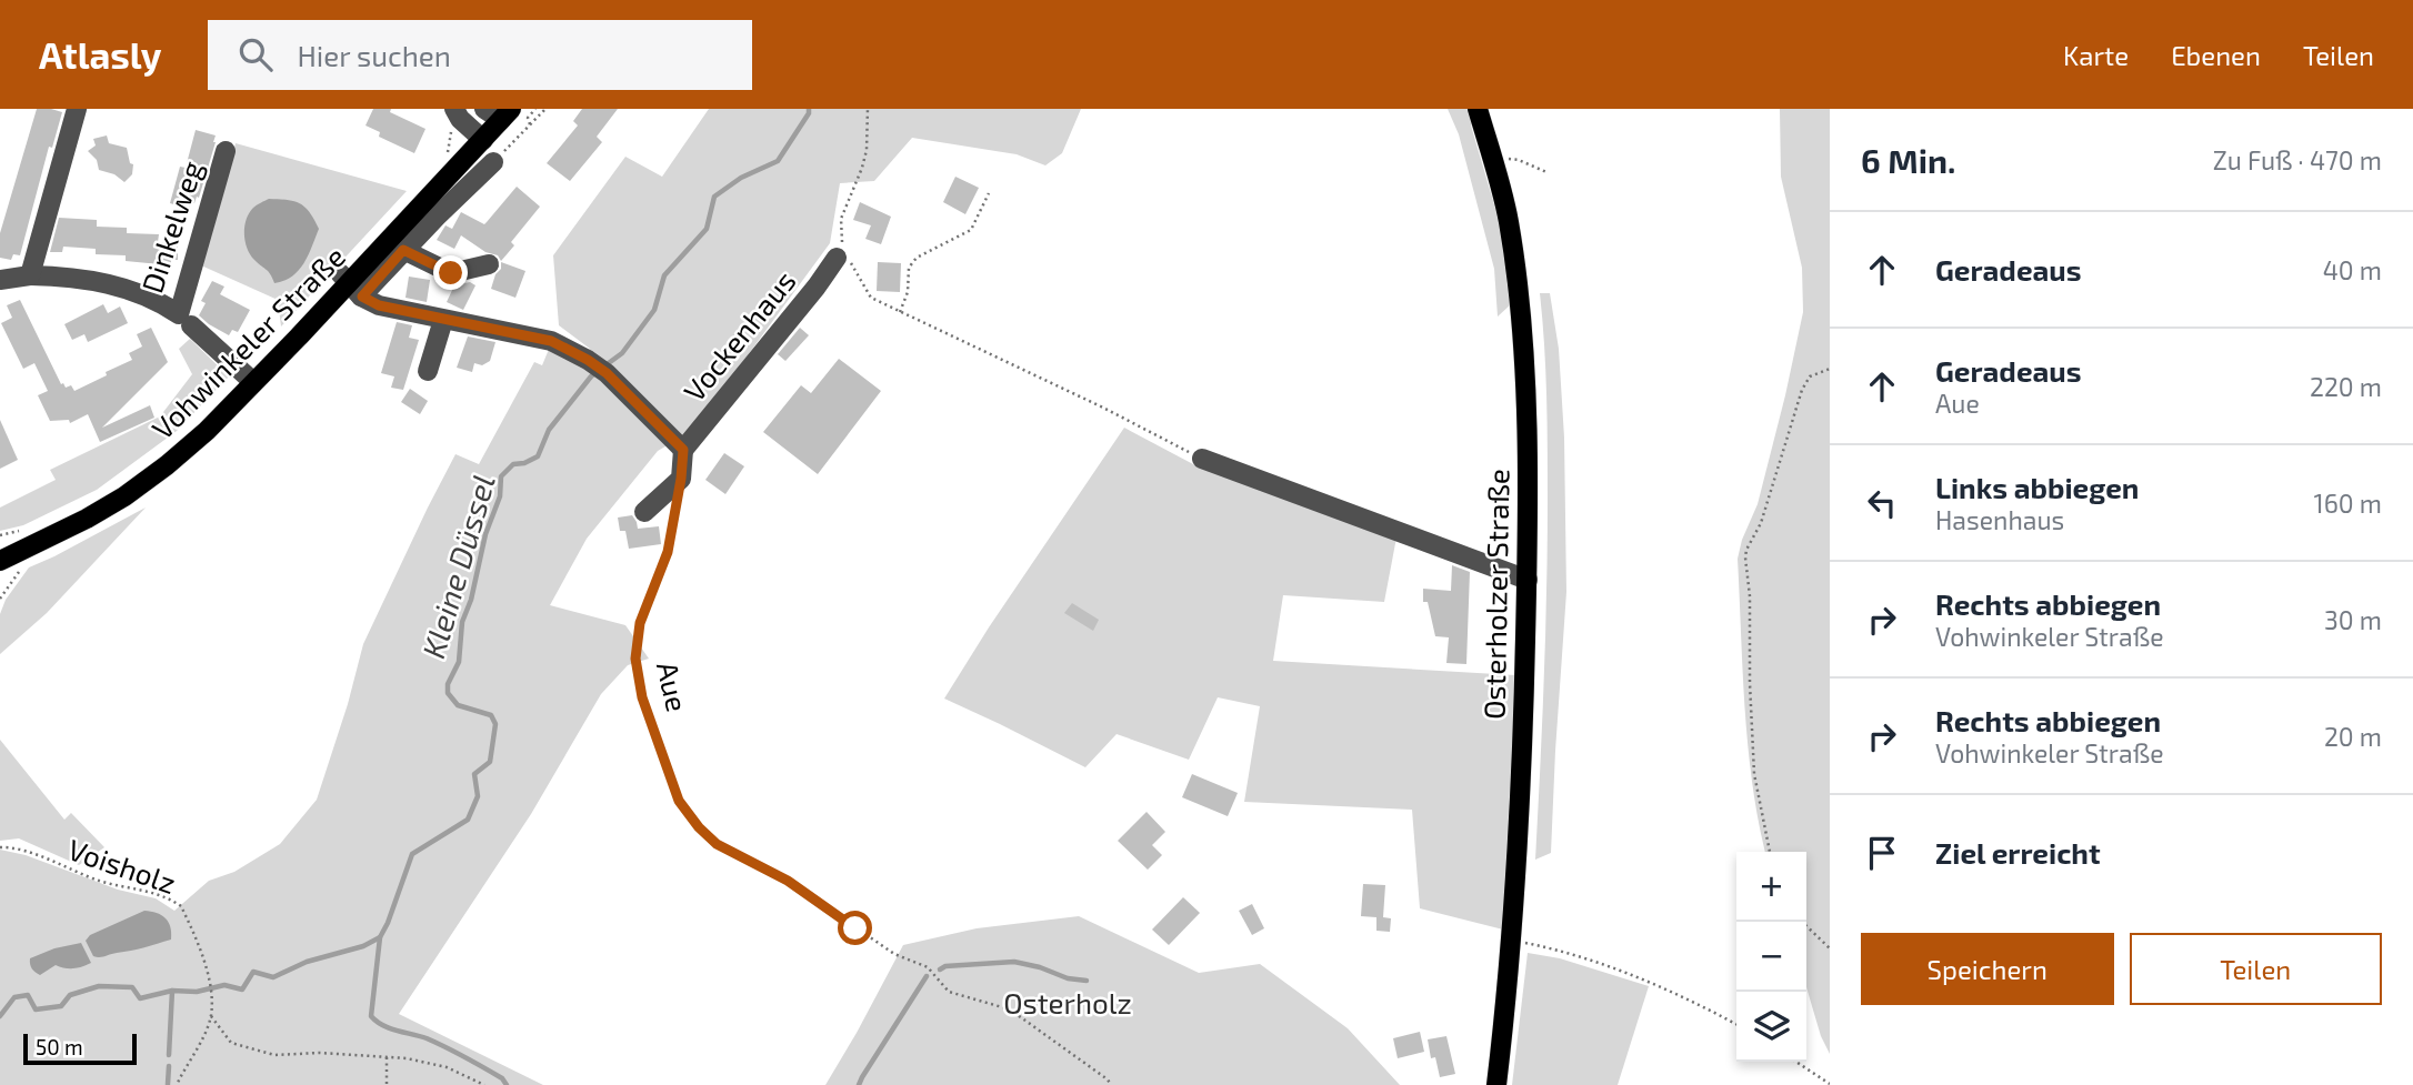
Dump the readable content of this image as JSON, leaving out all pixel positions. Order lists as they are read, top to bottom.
{
  "streets": {
    "main road": ["Vohwinkeler Straße", "Osterholzer Straße"],
    "street": ["Dinkelweg", "Vockenhaus"],
    "path": ["Aue", "Voisholz"]
  },
  "crossings": [
    ["Dinkelweg", "Vohwinkeler Straße"]
  ],
  "water": ["Kleine Düssel"],
  "parks": ["Osterholz"],
  "scale_bar": "50 m",
  "page": {
    "header": "Atlasly",
    "search": "Hier suchen",
    "nav": ["Karte", "Ebenen", "Teilen"],
    "heading": ["6 Min.", "Zu Fuß · 470 m"],
    "list": [
      ["Geradeaus", "40 m"],
      ["Geradeaus", "Aue", "220 m"],
      ["Links abbiegen", "Hasenhaus", "160 m"],
      ["Rechts abbiegen", "Vohwinkeler Straße", "30 m"],
      ["Rechts abbiegen", "Vohwinkeler Straße", "20 m"],
      "Ziel erreicht"
    ],
    "map_buttons": ["+", "−"],
    "buttons": ["Speichern", "Teilen"],
    "scale": "50 m"
  }
}
